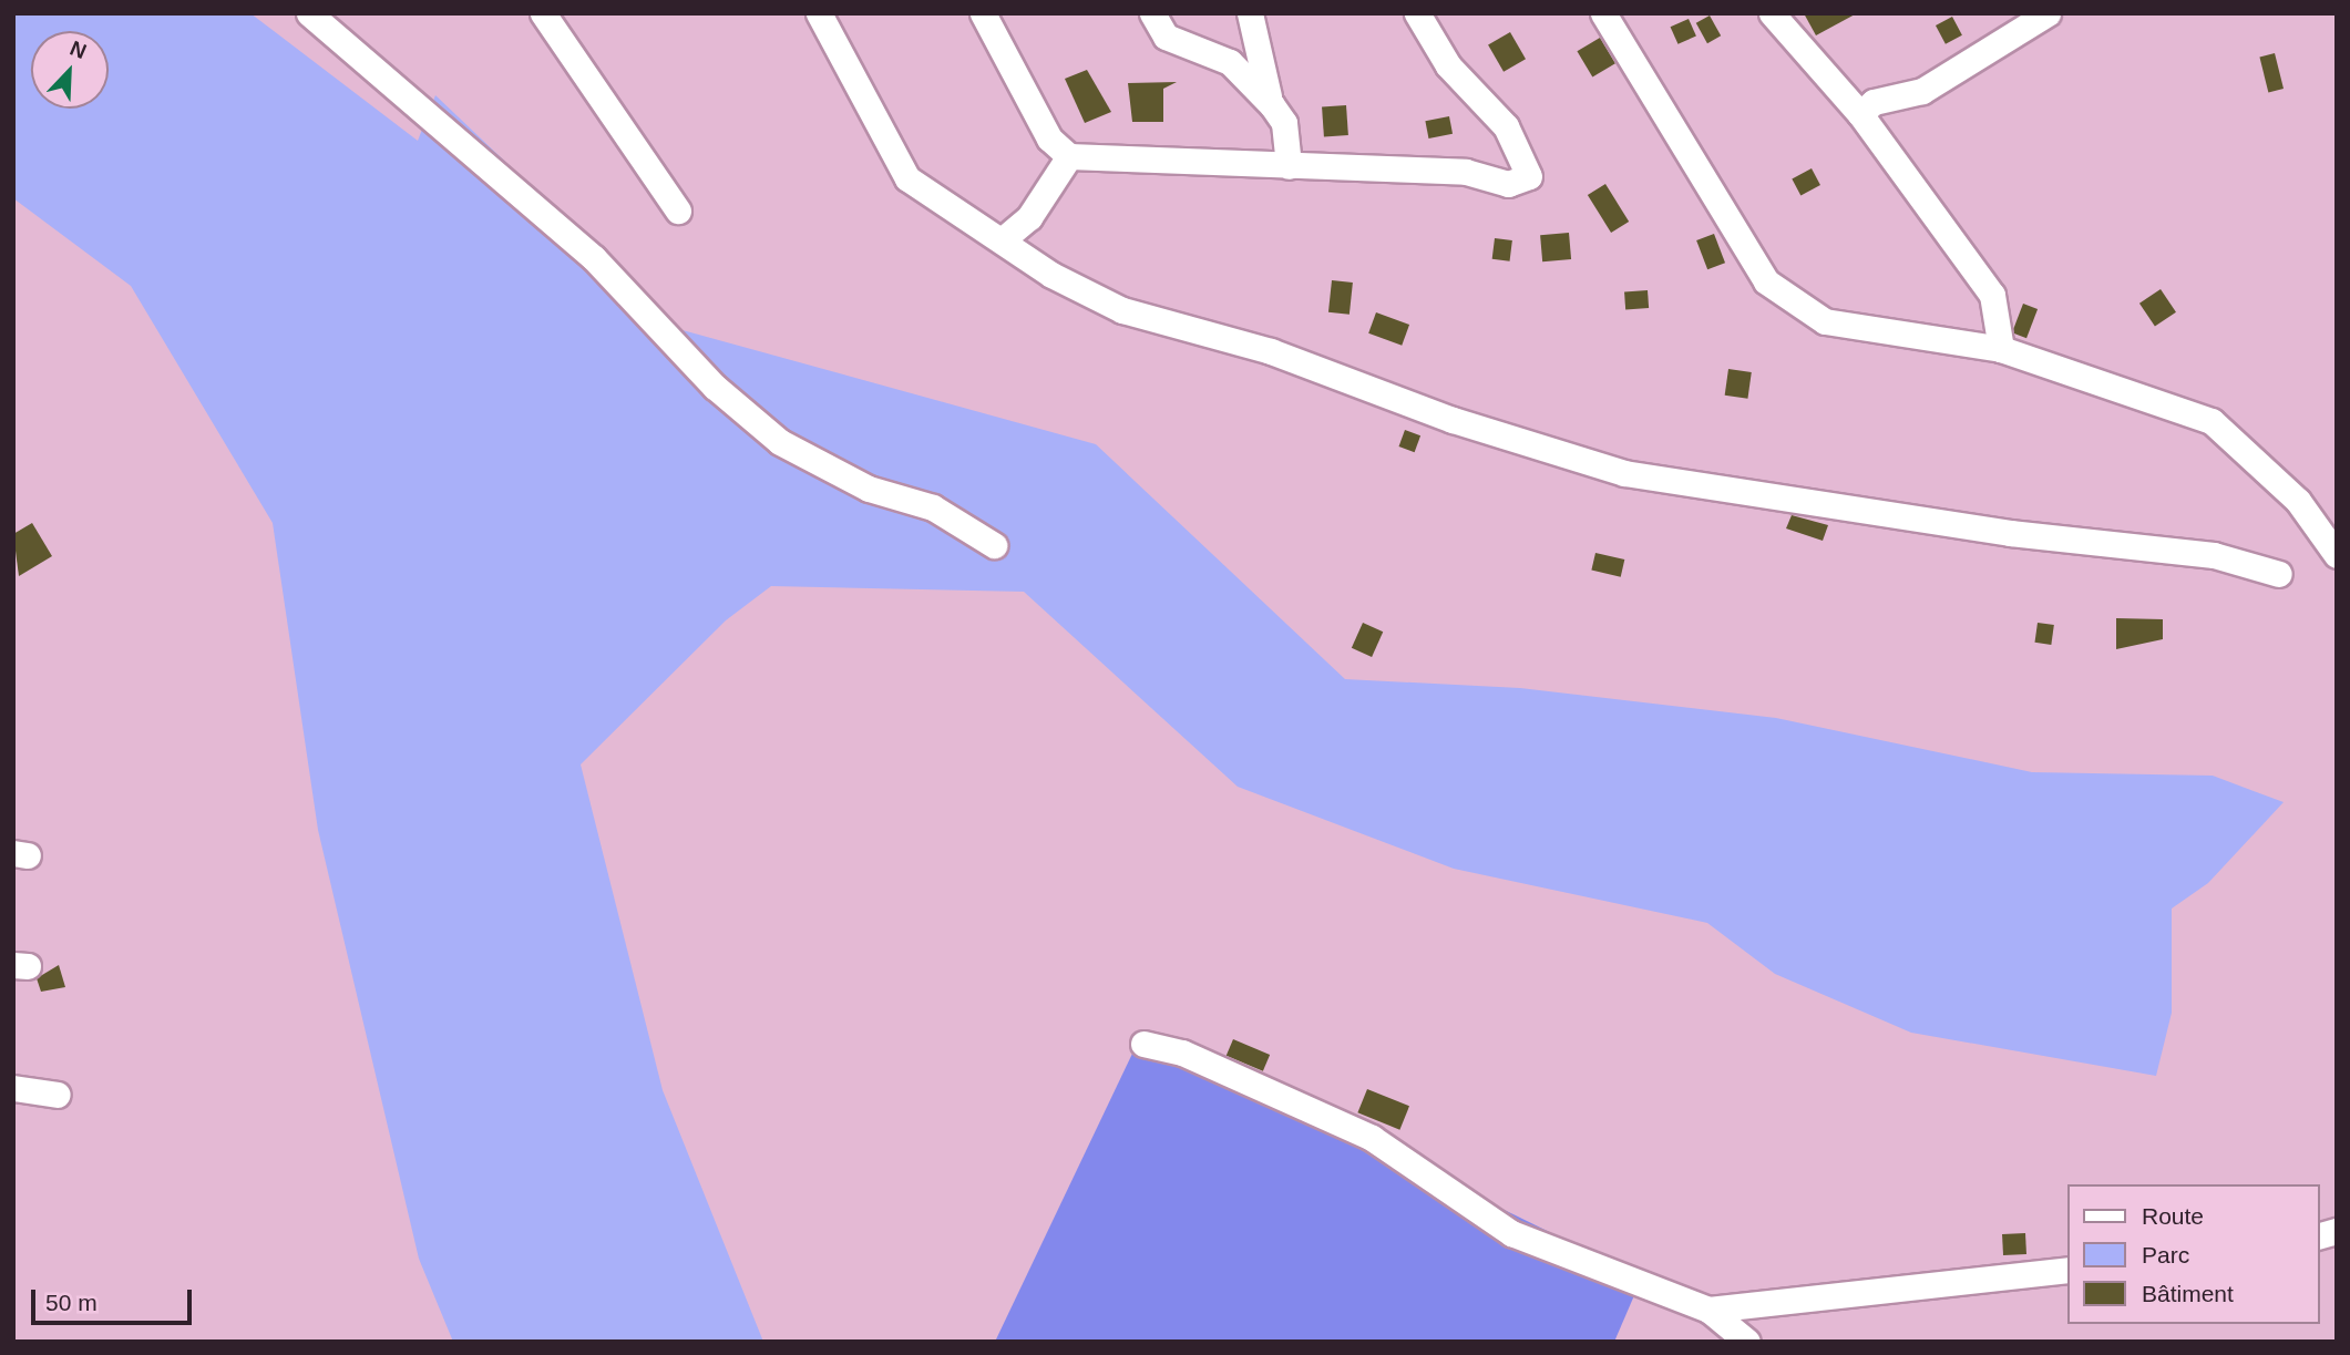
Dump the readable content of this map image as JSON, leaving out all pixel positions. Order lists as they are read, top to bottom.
{
  "legend": ["Route", "Parc", "Bâtiment"],
  "scale_bar": "50 m",
  "north": "top right"
}
